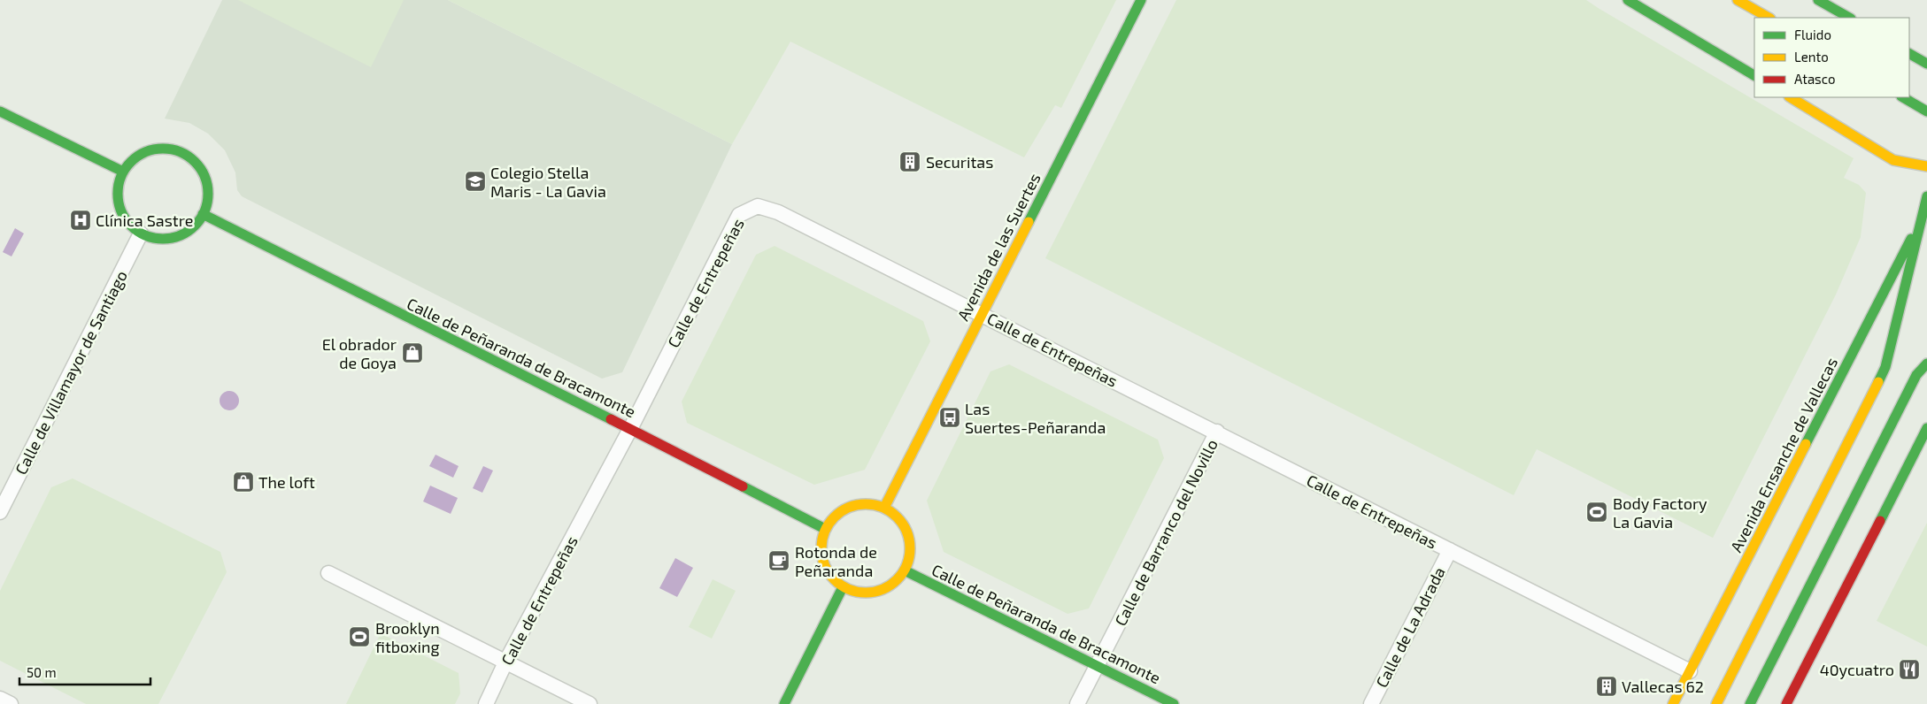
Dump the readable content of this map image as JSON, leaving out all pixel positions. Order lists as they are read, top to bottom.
{
  "streets": {
    "main road": ["Avenida de las Suertes", "Calle de Peñaranda de Bracamonte", "Avenida Ensanche de Vallecas"],
    "street": [
      "Calle de Entrepeñas",
      "Calle de Villamayor de Santiago",
      "Calle de Barranco del Novillo",
      "Calle de La Adrada"
    ]
  },
  "crossings": [
    ["Avenida de las Suertes", "Calle de Entrepeñas"],
    ["Avenida de las Suertes", "Calle de Peñaranda de Bracamonte"],
    ["Calle de Entrepeñas", "Calle de Peñaranda de Bracamonte"],
    ["Calle de Entrepeñas", "Avenida Ensanche de Vallecas"],
    ["Calle de Entrepeñas", "Calle de Barranco del Novillo"],
    ["Calle de Entrepeñas", "Calle de La Adrada"],
    ["Calle de Peñaranda de Bracamonte", "Calle de Villamayor de Santiago"],
    ["Calle de Peñaranda de Bracamonte", "Calle de Barranco del Novillo"]
  ],
  "places": {
    "building": ["Securitas", "Vallecas 62"],
    "school or university": ["Colegio Stella Maris - La Gavia"],
    "hospital": ["Clínica Sastre"],
    "shop": ["El obrador de Goya", "The loft"],
    "bus stop": ["Las Suertes-Peñaranda"],
    "sports": ["Body Factory La Gavia", "Brooklyn fitboxing"],
    "cafe": ["Rotonda de Peñaranda"],
    "restaurant": ["40ycuatro"]
  },
  "legend": ["Fluido", "Lento", "Atasco"],
  "scale_bar": "50 m"
}
